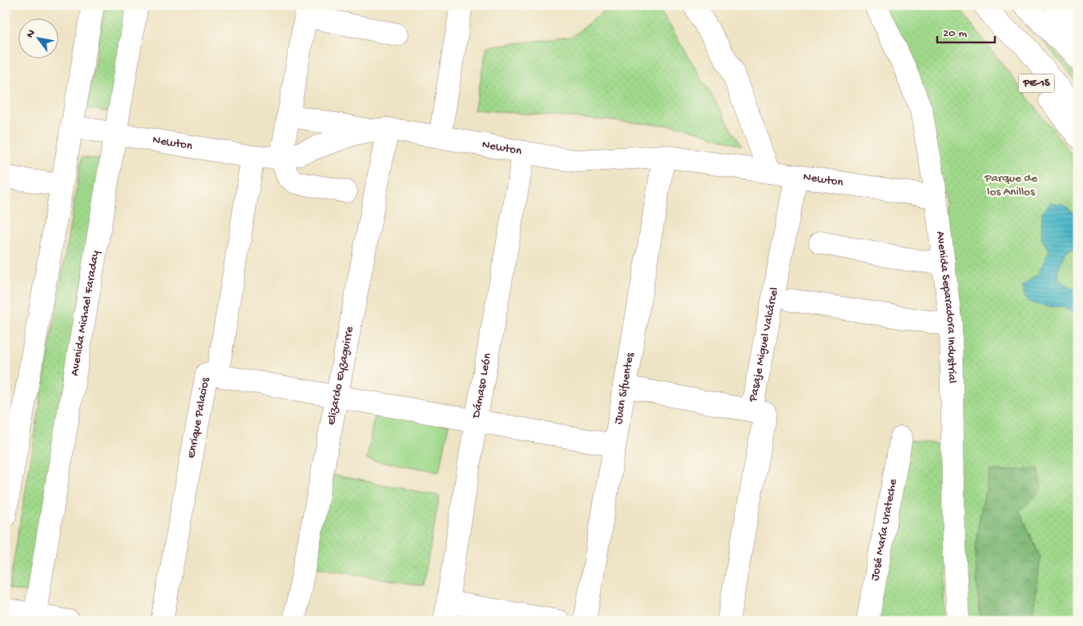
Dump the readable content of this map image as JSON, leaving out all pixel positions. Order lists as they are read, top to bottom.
{
  "streets": {
    "main road": [
      "PE-1S",
      "Newton",
      "Avenida Separadora Industrial",
      "Avenida Michael Faraday",
      "Pasaje Miguel Valcárcel",
      "Elizardo Eyzaguirre",
      "Dámaso León",
      "Juan Sifuentes",
      "Enrique Palacios",
      "José María Urateche"
    ]
  },
  "crossings": [
    ["Newton", "Avenida Separadora Industrial"],
    ["Newton", "Avenida Michael Faraday"],
    ["Newton", "Pasaje Miguel Valcárcel"],
    ["Newton", "Elizardo Eyzaguirre"],
    ["Newton", "Dámaso León"],
    ["Newton", "Juan Sifuentes"],
    ["Newton", "Enrique Palacios"]
  ],
  "parks": ["Parque de los Anillos"],
  "scale_bar": "20 m",
  "north": "top left"
}
